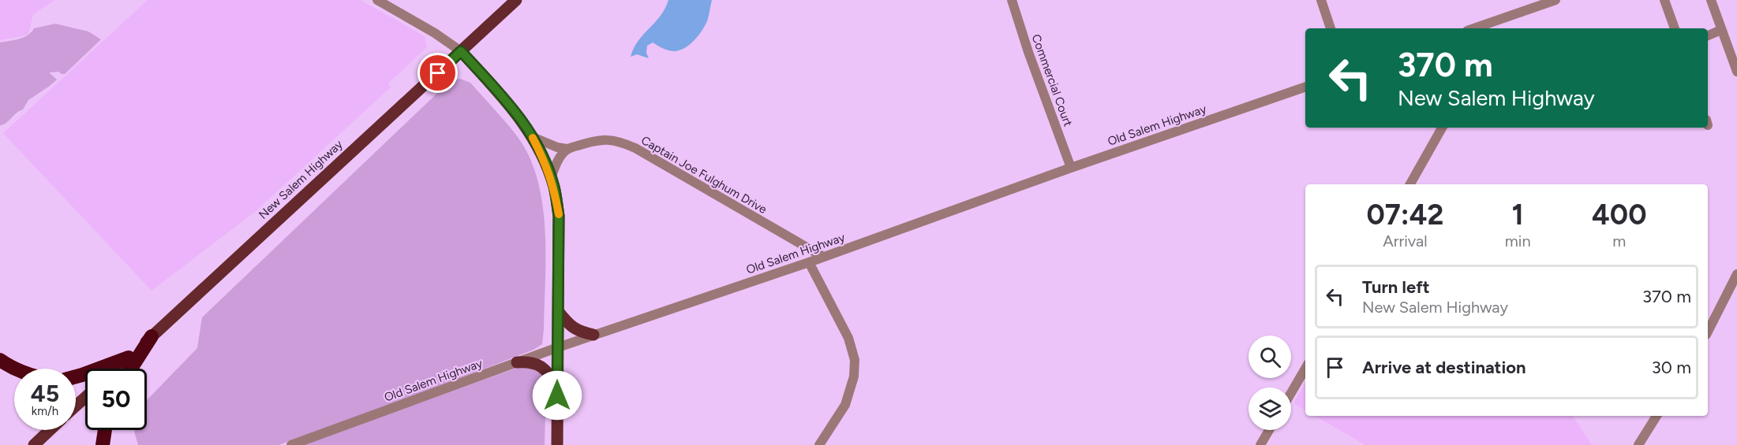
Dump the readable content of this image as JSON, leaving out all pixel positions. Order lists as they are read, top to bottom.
{
  "streets": {
    "main road": ["New Salem Highway"],
    "street": ["Commercial Court", "Old Salem Highway", "Captain Joe Fulghum Drive"]
  },
  "crossings": [
    ["Commercial Court", "Old Salem Highway"],
    ["Old Salem Highway", "Captain Joe Fulghum Drive"]
  ],
  "page": {
    "turn": ["370 m", "New Salem Highway"],
    "eta": [
      "07:42",
      "Arrival",
      "1",
      "min",
      "400",
      "m"
    ],
    "list": [
      {
        "name": "Turn left",
        "note": "New Salem Highway",
        "value": "370 m"
      },
      {
        "name": "Arrive at destination",
        "value": "30 m"
      }
    ],
    "speed": "45 km/h",
    "limit": "50"
  }
}
